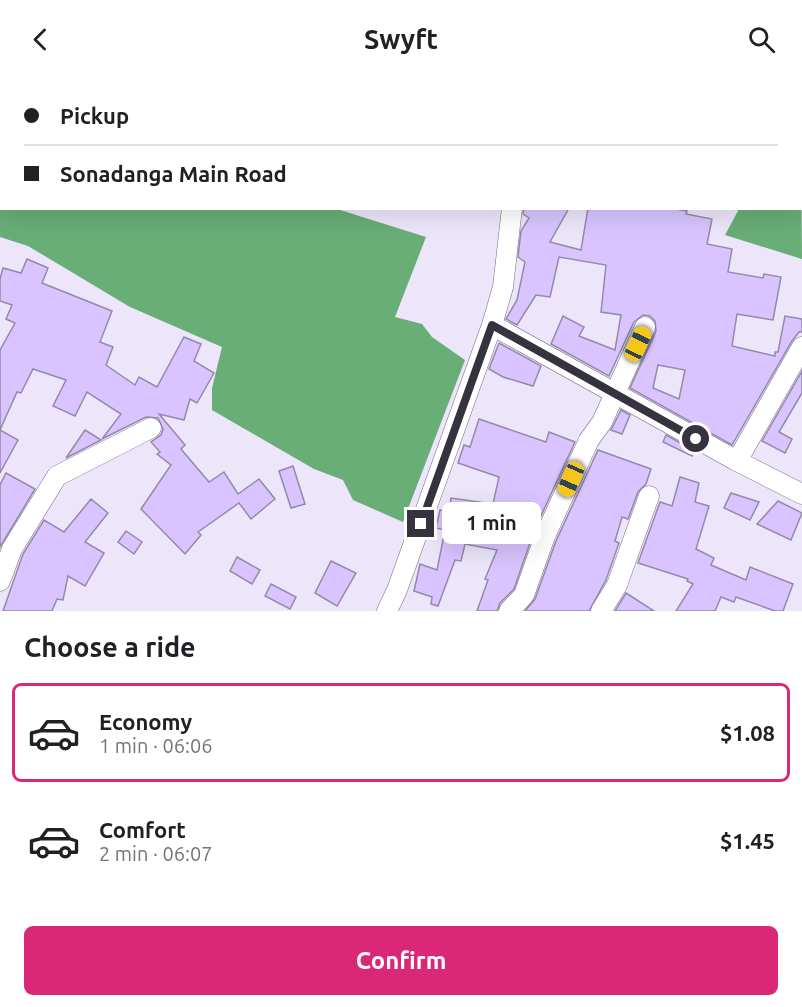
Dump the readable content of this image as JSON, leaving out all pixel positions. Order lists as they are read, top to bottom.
{
  "page": {
    "header": "Swyft",
    "banner": ["Pickup", "Sonadanga Main Road"],
    "bubble": "1 min",
    "heading": "Choose a ride",
    "list": [
      {
        "name": "Economy",
        "note": "1 min · 06:06",
        "value": "$1.08"
      },
      {
        "name": "Comfort",
        "note": "2 min · 06:07",
        "value": "$1.45"
      }
    ],
    "buttons": "Confirm"
  }
}
